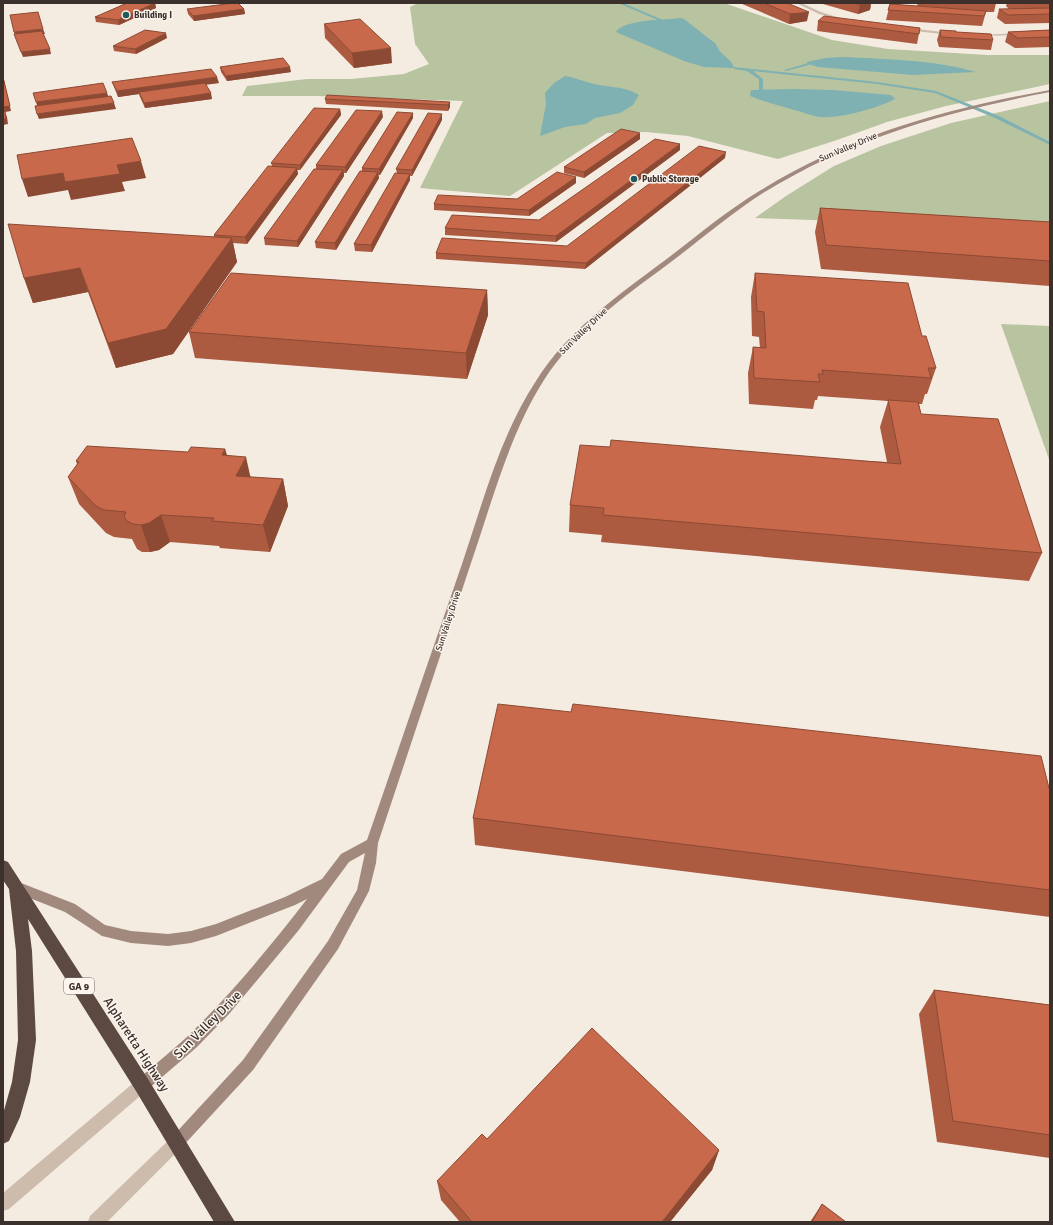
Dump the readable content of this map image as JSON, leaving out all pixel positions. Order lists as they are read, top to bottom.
{
  "streets": {
    "highway": ["GA 9", "Alpharetta Highway"],
    "street": ["Sun Valley Drive"]
  },
  "crossings": [
    ["Sun Valley Drive", "Alpharetta Highway"]
  ],
  "places": ["Building I", "Public Storage"]
}
